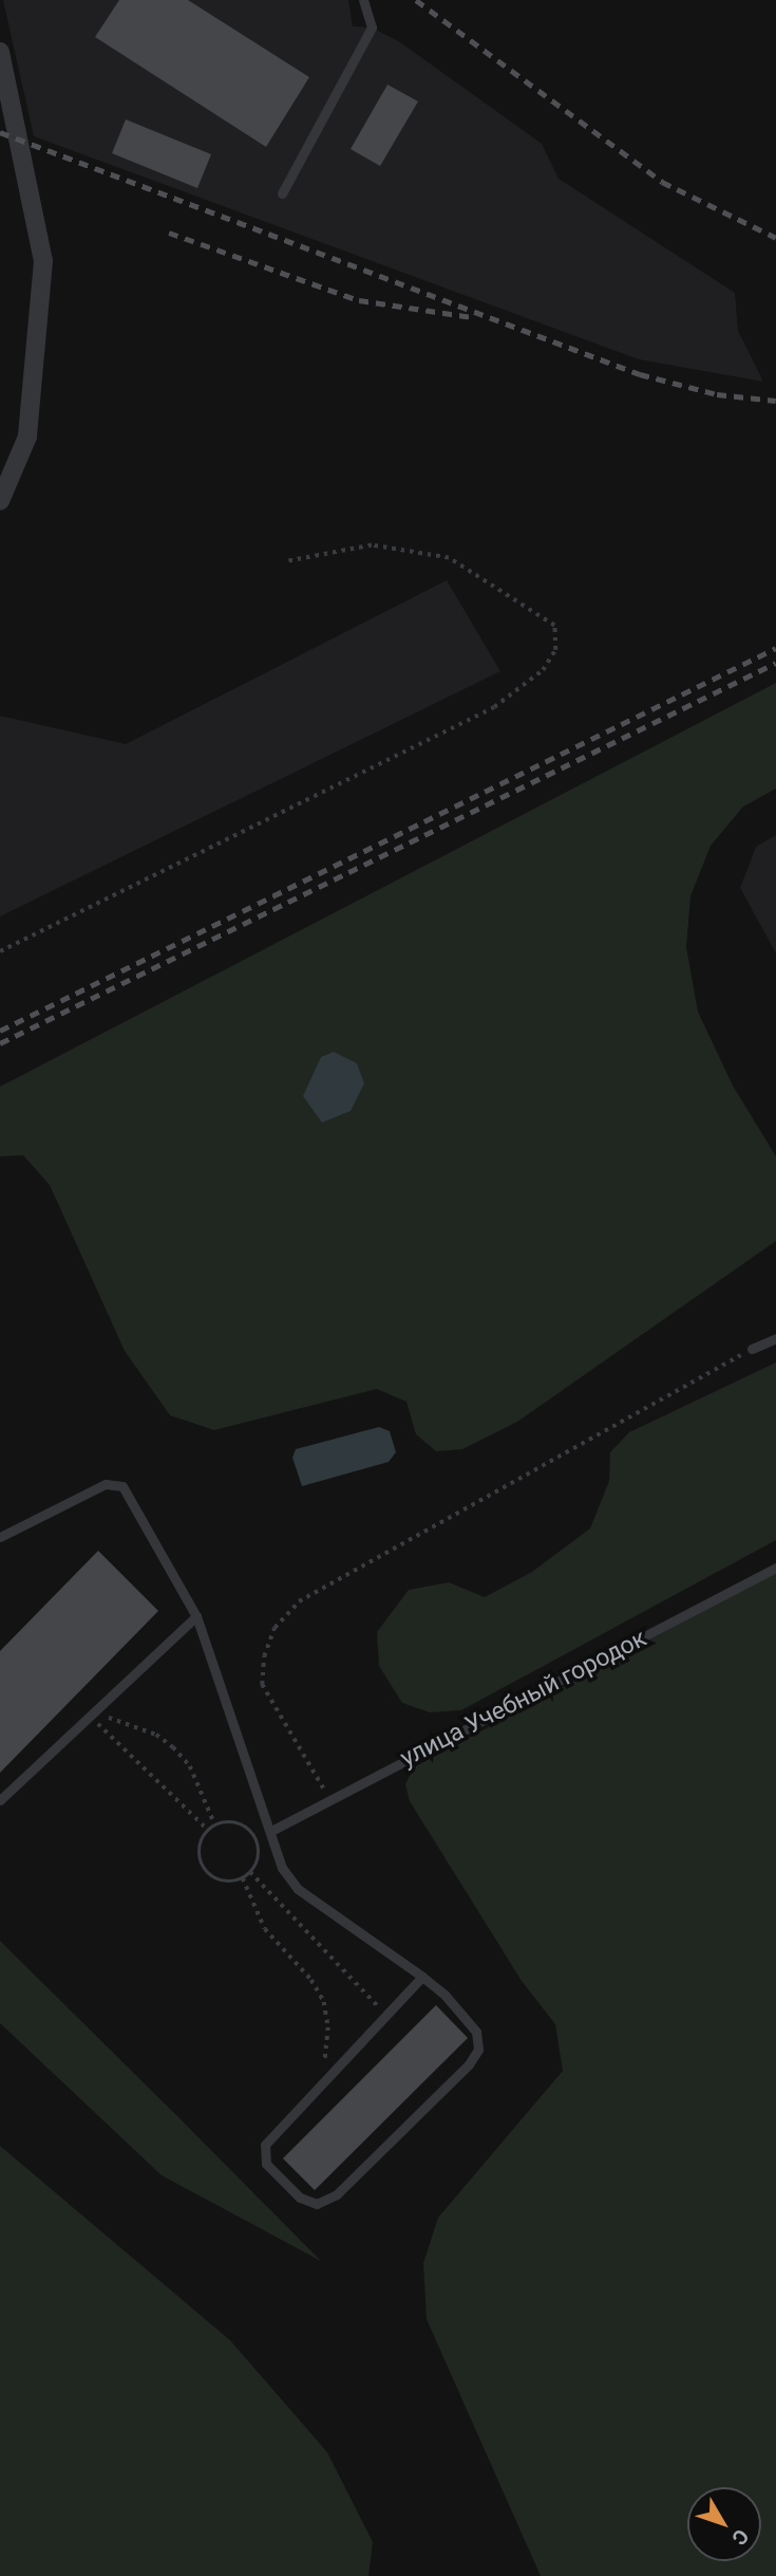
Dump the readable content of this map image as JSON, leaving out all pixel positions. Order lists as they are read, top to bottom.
{
  "streets": {
    "lane": ["улица Учебный городок"]
  },
  "north": "bottom right"
}
